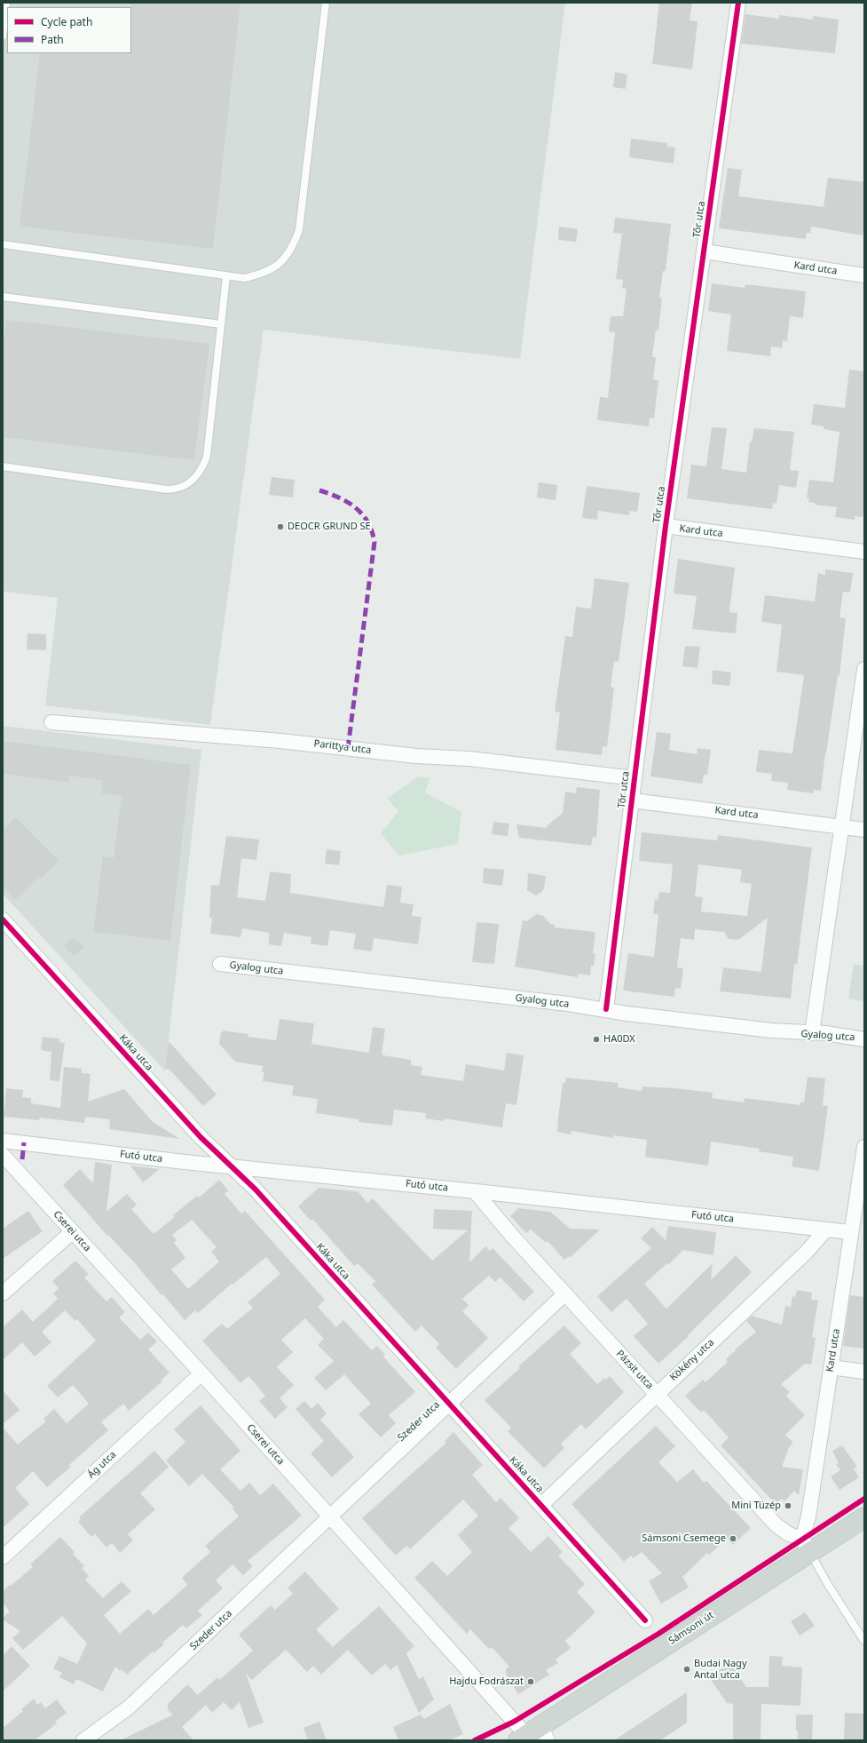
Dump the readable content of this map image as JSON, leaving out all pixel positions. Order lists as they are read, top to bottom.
{
  "streets": {
    "main road": ["Sámsoni út"],
    "street": [
      "Tőr utca",
      "Kard utca",
      "Parittya utca",
      "Gyalog utca",
      "Káka utca",
      "Futó utca",
      "Cserei utca",
      "Kökény utca",
      "Pázsit utca",
      "Szeder utca",
      "Ág utca"
    ]
  },
  "crossings": [
    ["Tőr utca", "Kard utca"],
    ["Tőr utca", "Parittya utca"],
    ["Tőr utca", "Gyalog utca"],
    ["Kard utca", "Futó utca"],
    ["Kard utca", "Pázsit utca"],
    ["Kard utca", "Sámsoni út"],
    ["Káka utca", "Futó utca"],
    ["Káka utca", "Kökény utca"],
    ["Káka utca", "Szeder utca"],
    ["Futó utca", "Kökény utca"],
    ["Futó utca", "Pázsit utca"],
    ["Cserei utca", "Szeder utca"],
    ["Cserei utca", "Ág utca"],
    ["Cserei utca", "Sámsoni út"],
    ["Kökény utca", "Pázsit utca"],
    ["Pázsit utca", "Szeder utca"],
    ["Pázsit utca", "Sámsoni út"]
  ],
  "places": [
    "DEOCR GRUND SE",
    "HA0DX",
    "Mini Tüzép",
    "Sámsoni Csemege",
    "Budai Nagy Antal utca",
    "Hajdu Fodrászat"
  ],
  "legend": ["Cycle path", "Path"]
}
